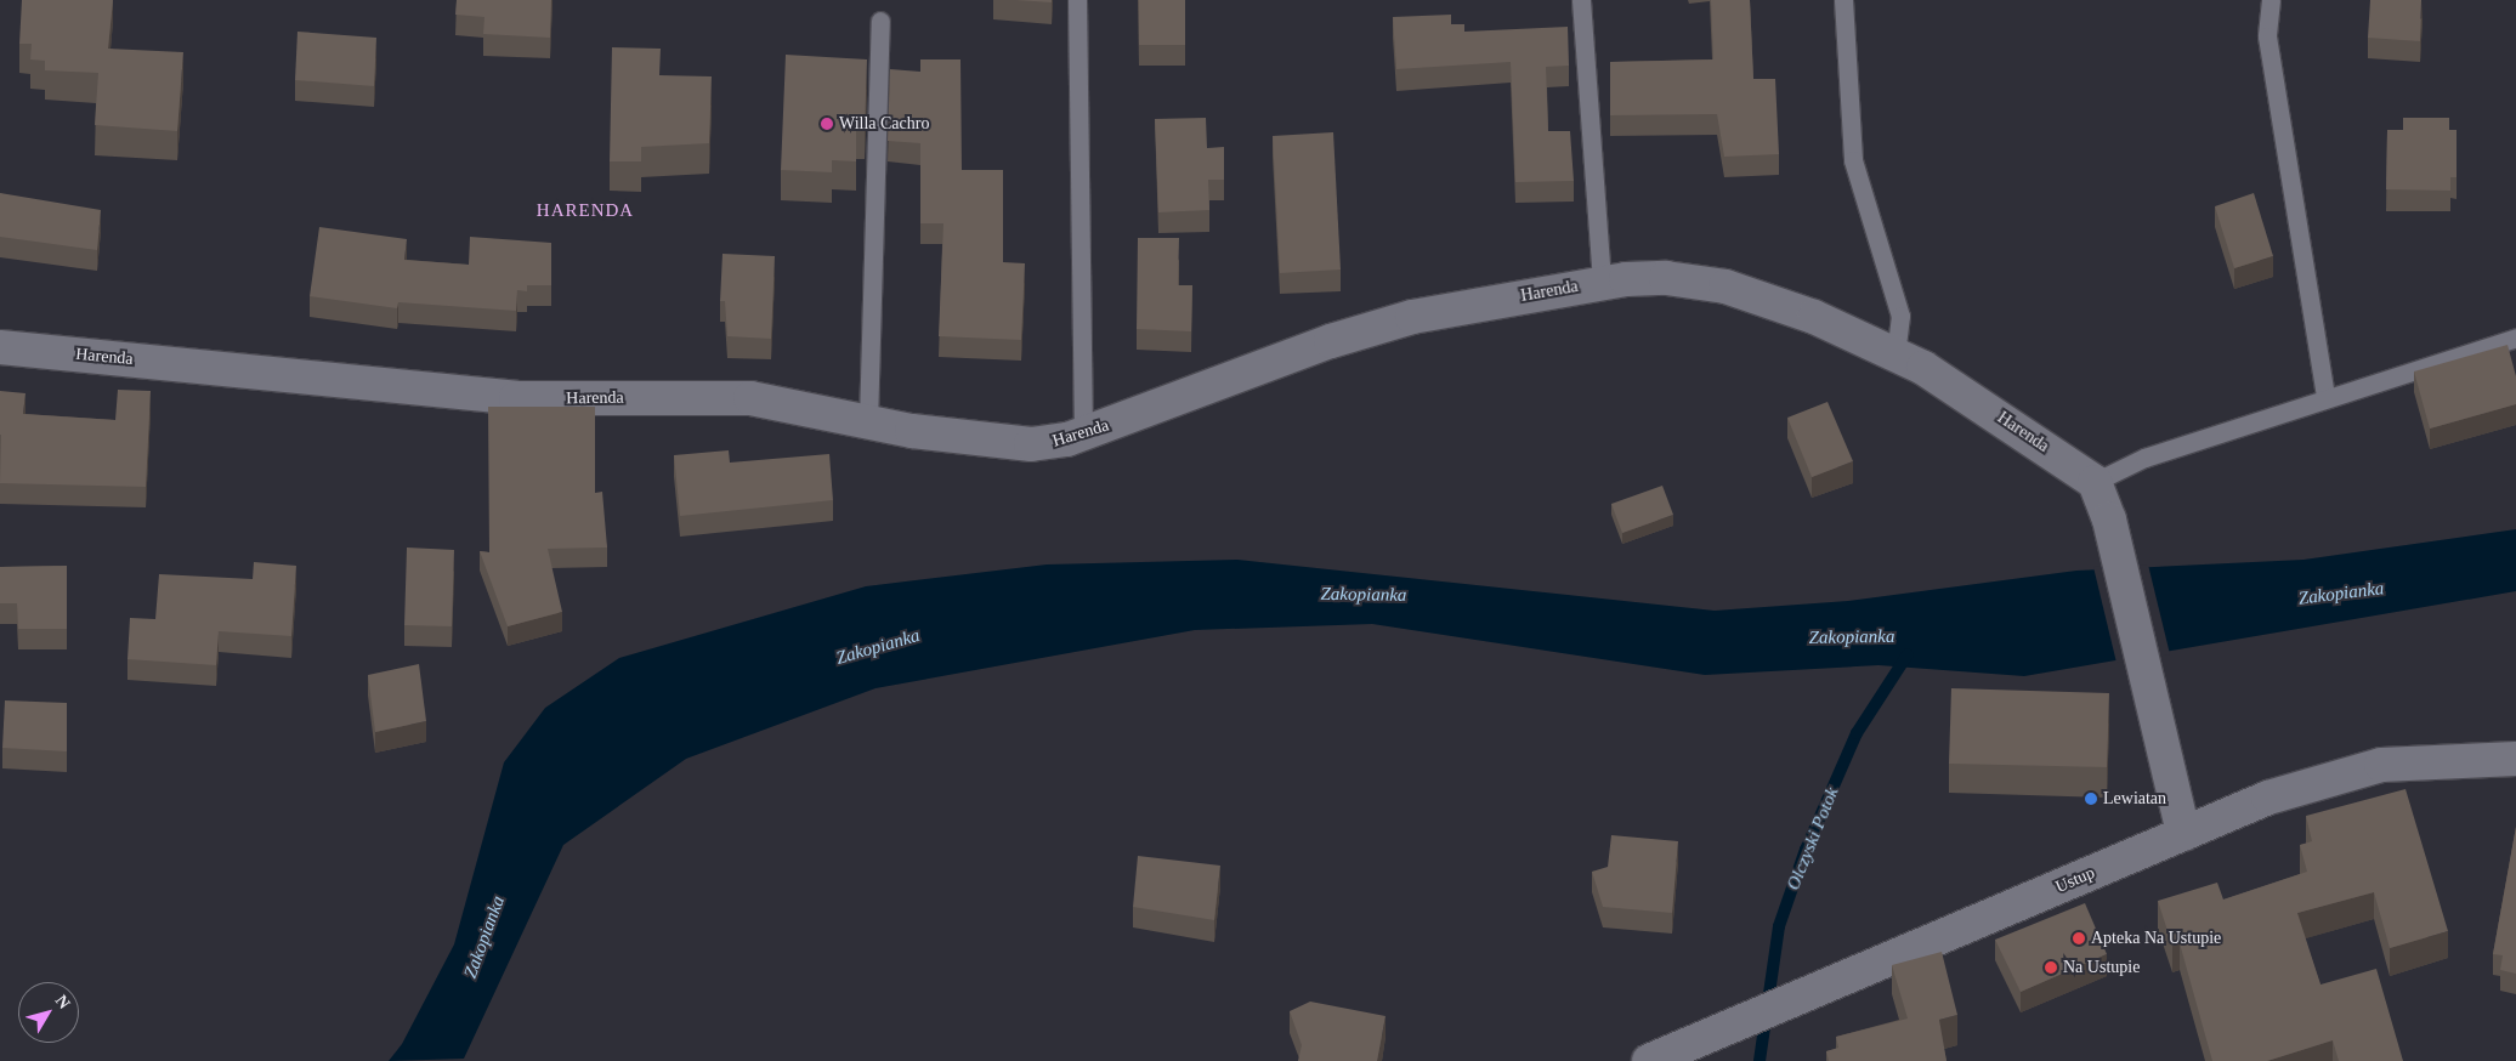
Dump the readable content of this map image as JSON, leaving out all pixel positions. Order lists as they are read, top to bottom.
{
  "streets": {
    "street": ["Harenda", "Ustup"]
  },
  "districts": ["HARENDA"],
  "water": ["Zakopianka", "Olczyski Potok"],
  "places": [
    "Willa Cachro",
    "Lewiatan",
    "Apteka Na Ustupie",
    "Na Ustupie"
  ],
  "north": "top right"
}
